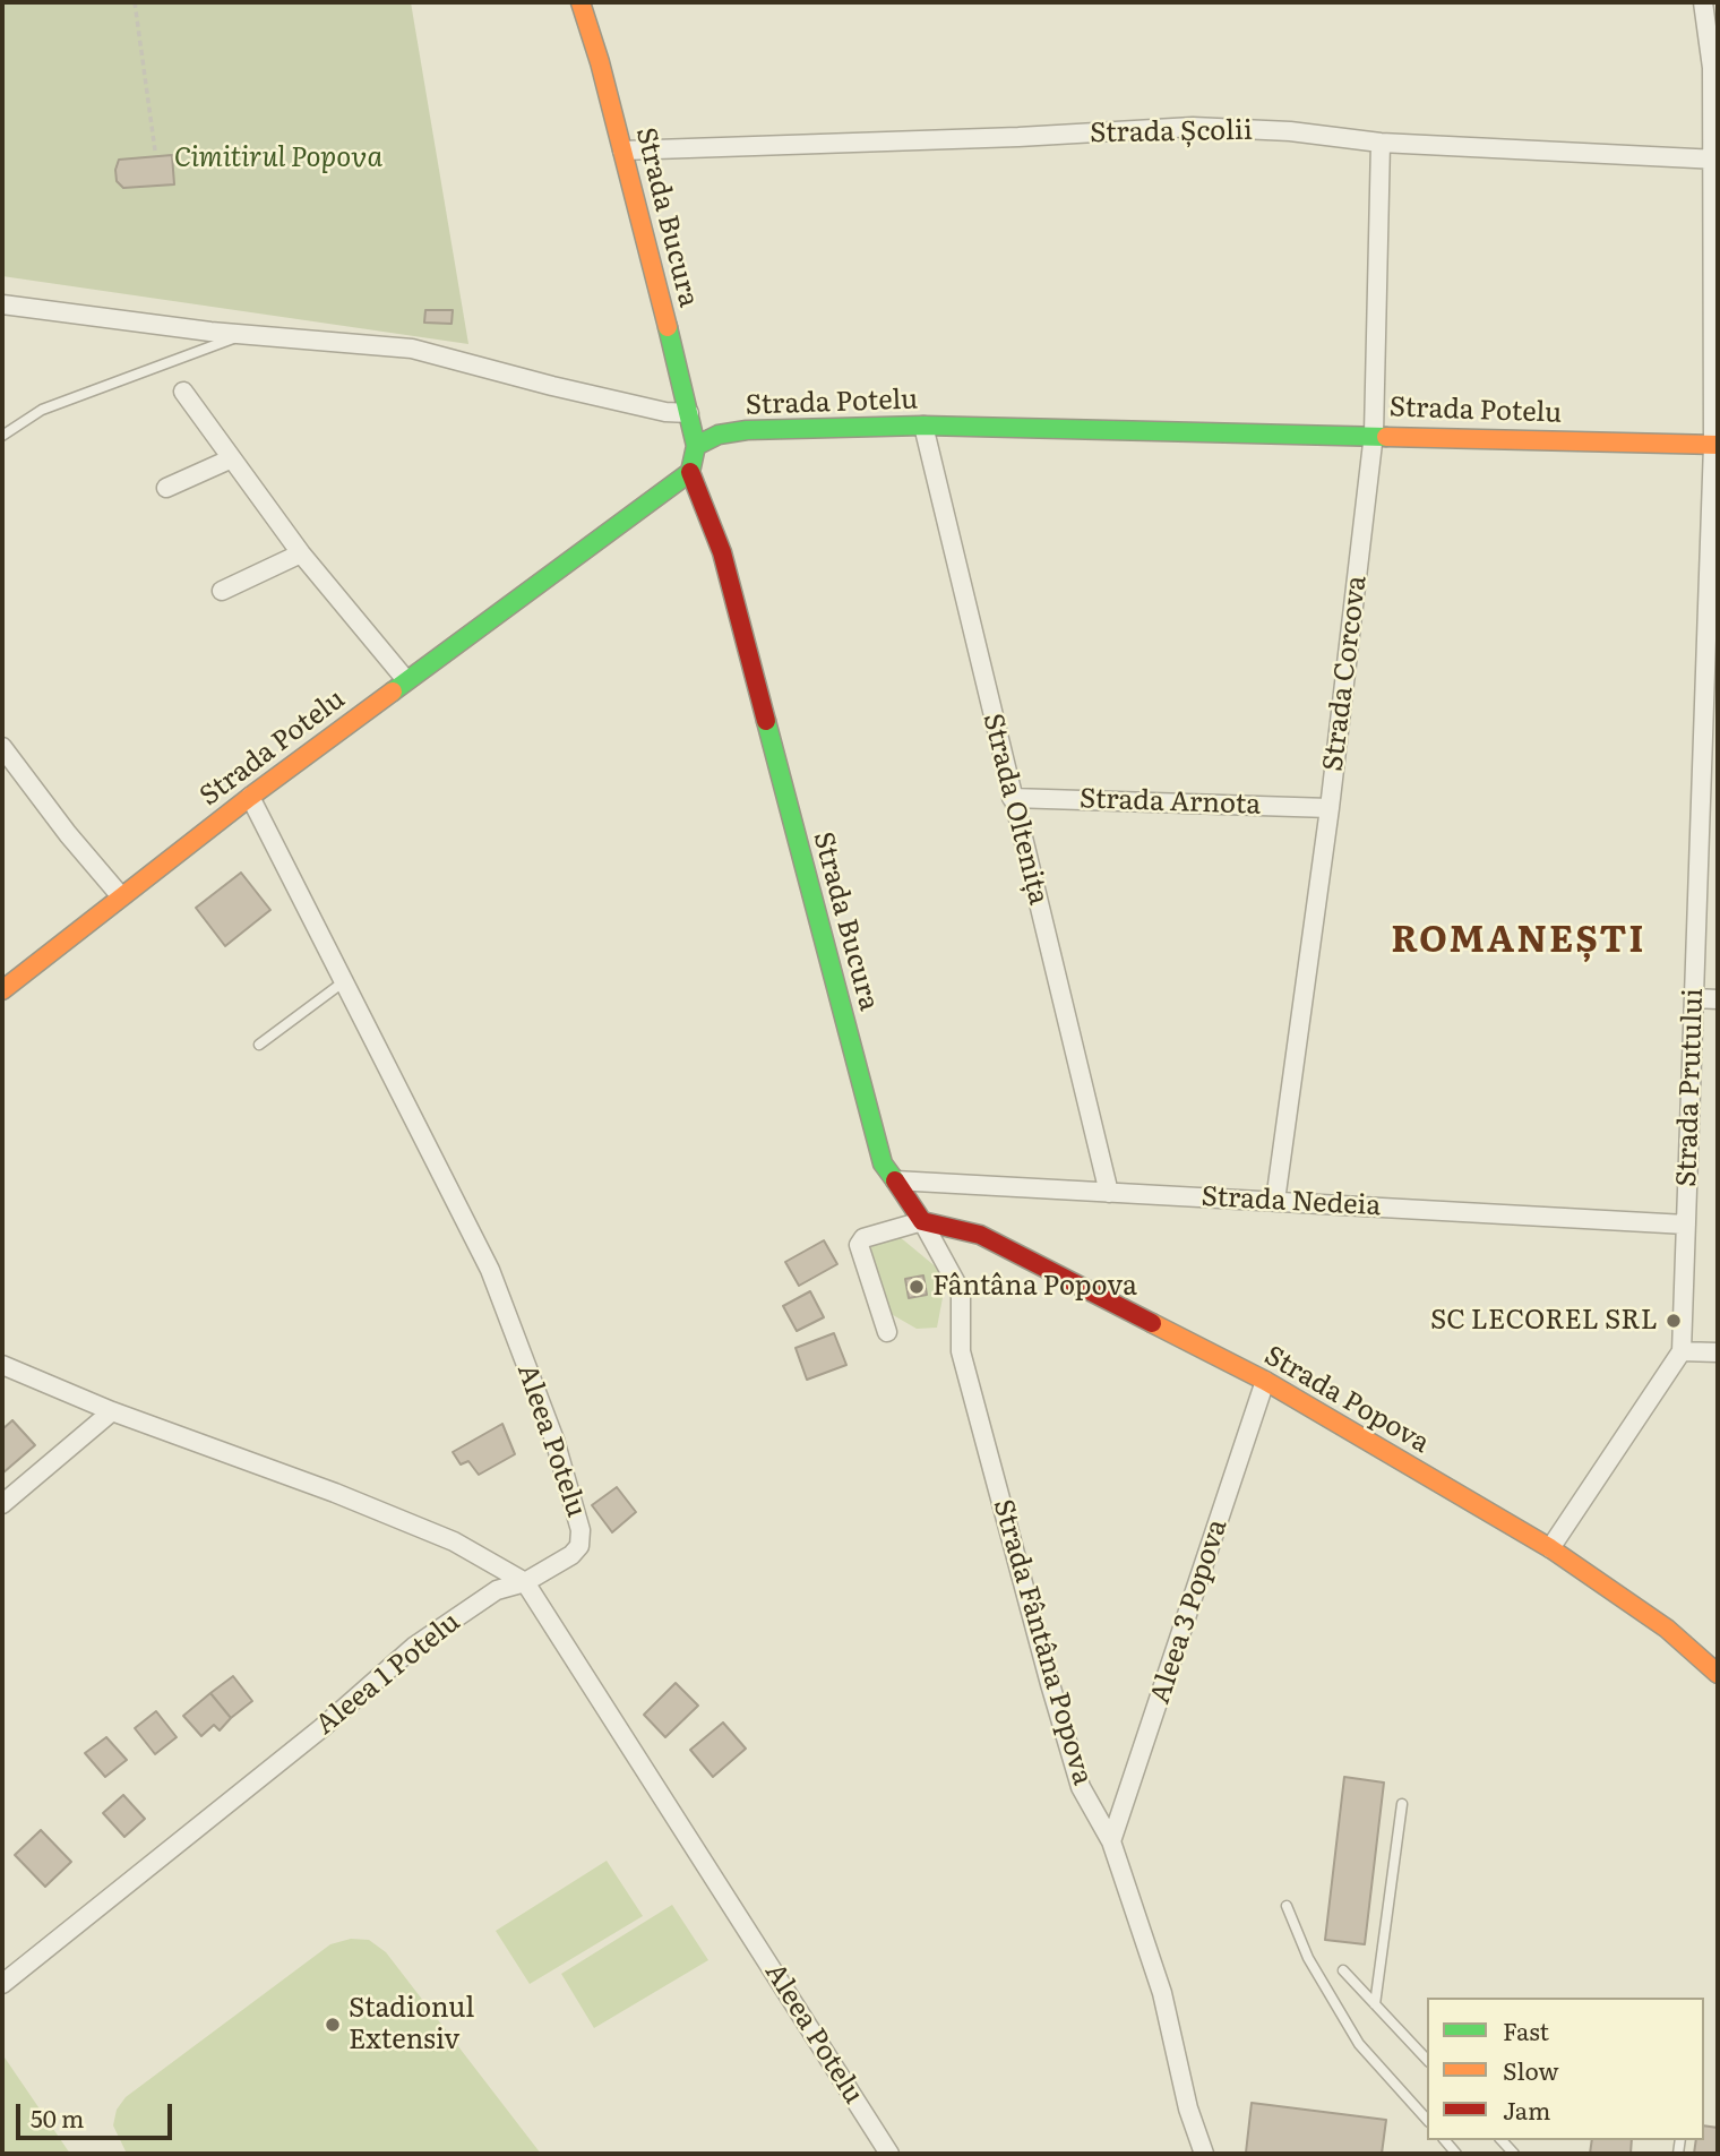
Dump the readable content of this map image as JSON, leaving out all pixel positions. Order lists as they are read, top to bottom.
{
  "streets": {
    "street": [
      "Strada Școlii",
      "Strada Bucura",
      "Strada Potelu",
      "Strada Corcova",
      "Strada Arnota",
      "Strada Oltenița",
      "Strada Prutului",
      "Strada Nedeia",
      "Strada Popova",
      "Aleea Potelu",
      "Aleea 3 Popova",
      "Strada Fântâna Popova",
      "Aleea 1 Potelu"
    ]
  },
  "crossings": [
    ["Strada Școlii", "Strada Bucura"],
    ["Strada Școlii", "Strada Corcova"],
    ["Strada Școlii", "Strada Prutului"],
    ["Strada Bucura", "Strada Potelu"],
    ["Strada Bucura", "Strada Nedeia"],
    ["Strada Bucura", "Strada Popova"],
    ["Strada Bucura", "Strada Fântâna Popova"],
    ["Strada Potelu", "Strada Corcova"],
    ["Strada Potelu", "Strada Oltenița"],
    ["Strada Potelu", "Strada Prutului"],
    ["Strada Potelu", "Aleea Potelu"],
    ["Strada Corcova", "Strada Arnota"],
    ["Strada Corcova", "Strada Nedeia"],
    ["Strada Arnota", "Strada Oltenița"],
    ["Strada Oltenița", "Strada Nedeia"],
    ["Strada Prutului", "Strada Nedeia"],
    ["Strada Popova", "Aleea 3 Popova"],
    ["Strada Popova", "Strada Fântâna Popova"],
    ["Aleea Potelu", "Aleea 1 Potelu"],
    ["Aleea 3 Popova", "Strada Fântâna Popova"]
  ],
  "districts": ["ROMANEȘTI"],
  "parks": ["Cimitirul Popova"],
  "places": ["Fântâna Popova", "SC LECOREL SRL", "Stadionul Extensiv"],
  "legend": ["Fast", "Slow", "Jam"],
  "scale_bar": "50 m"
}
